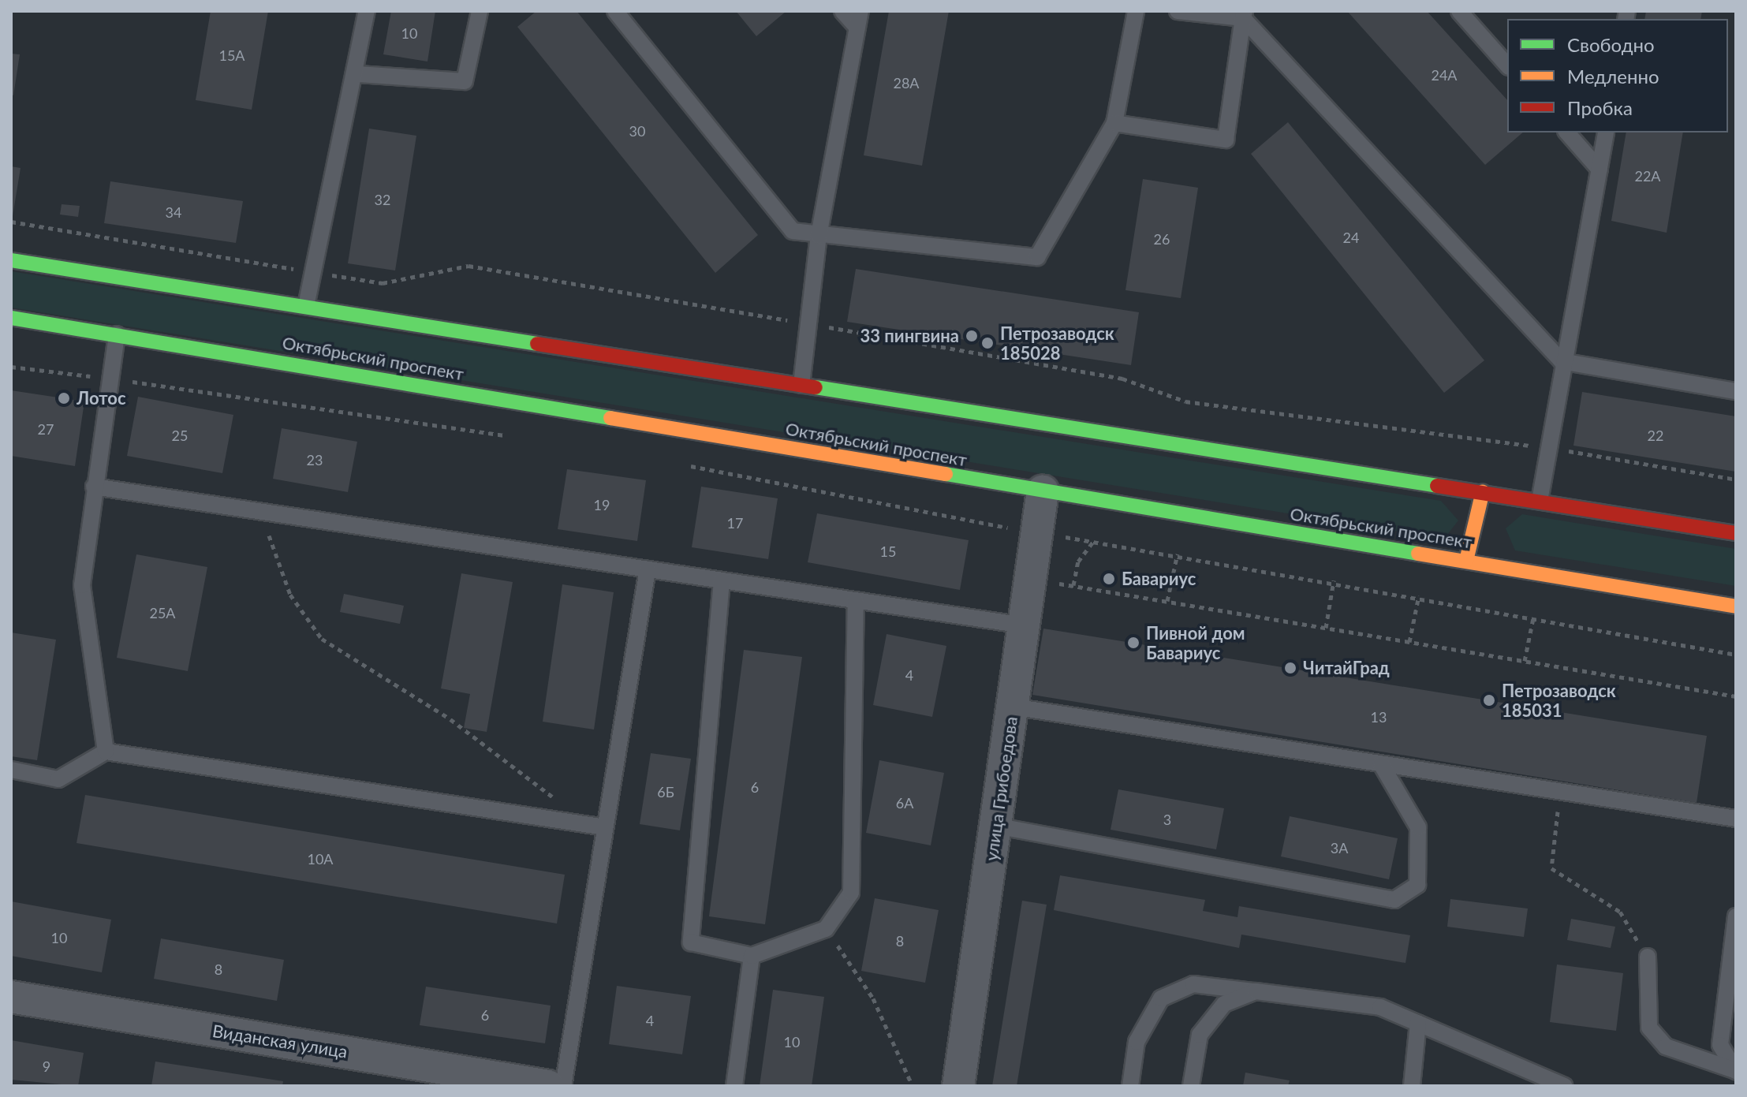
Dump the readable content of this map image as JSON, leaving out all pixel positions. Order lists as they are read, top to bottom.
{
  "streets": {
    "main road": ["Октябрьский проспект"],
    "street": ["улица Грибоедова", "Виданская улица"]
  },
  "crossings": [
    ["Октябрьский проспект", "улица Грибоедова"]
  ],
  "places": [
    "33 пингвина",
    "Петрозаводск 185028",
    "Лотос",
    "Бавариус",
    "Пивной дом Бавариус",
    "ЧитайГрад",
    "Петрозаводск 185031"
  ],
  "house_numbers": [
    "10",
    "15А",
    "24А",
    "28А",
    "30",
    "22А",
    "32",
    "34",
    "24",
    "26",
    "27",
    "25",
    "22",
    "23",
    "19",
    "17",
    "15",
    "25А",
    "4",
    "13",
    "6",
    "6Б",
    "6А",
    "3",
    "3А",
    "10А",
    "10",
    "8",
    "8",
    "6",
    "4",
    "10",
    "9"
  ],
  "legend": ["Свободно", "Медленно", "Пробка"]
}
